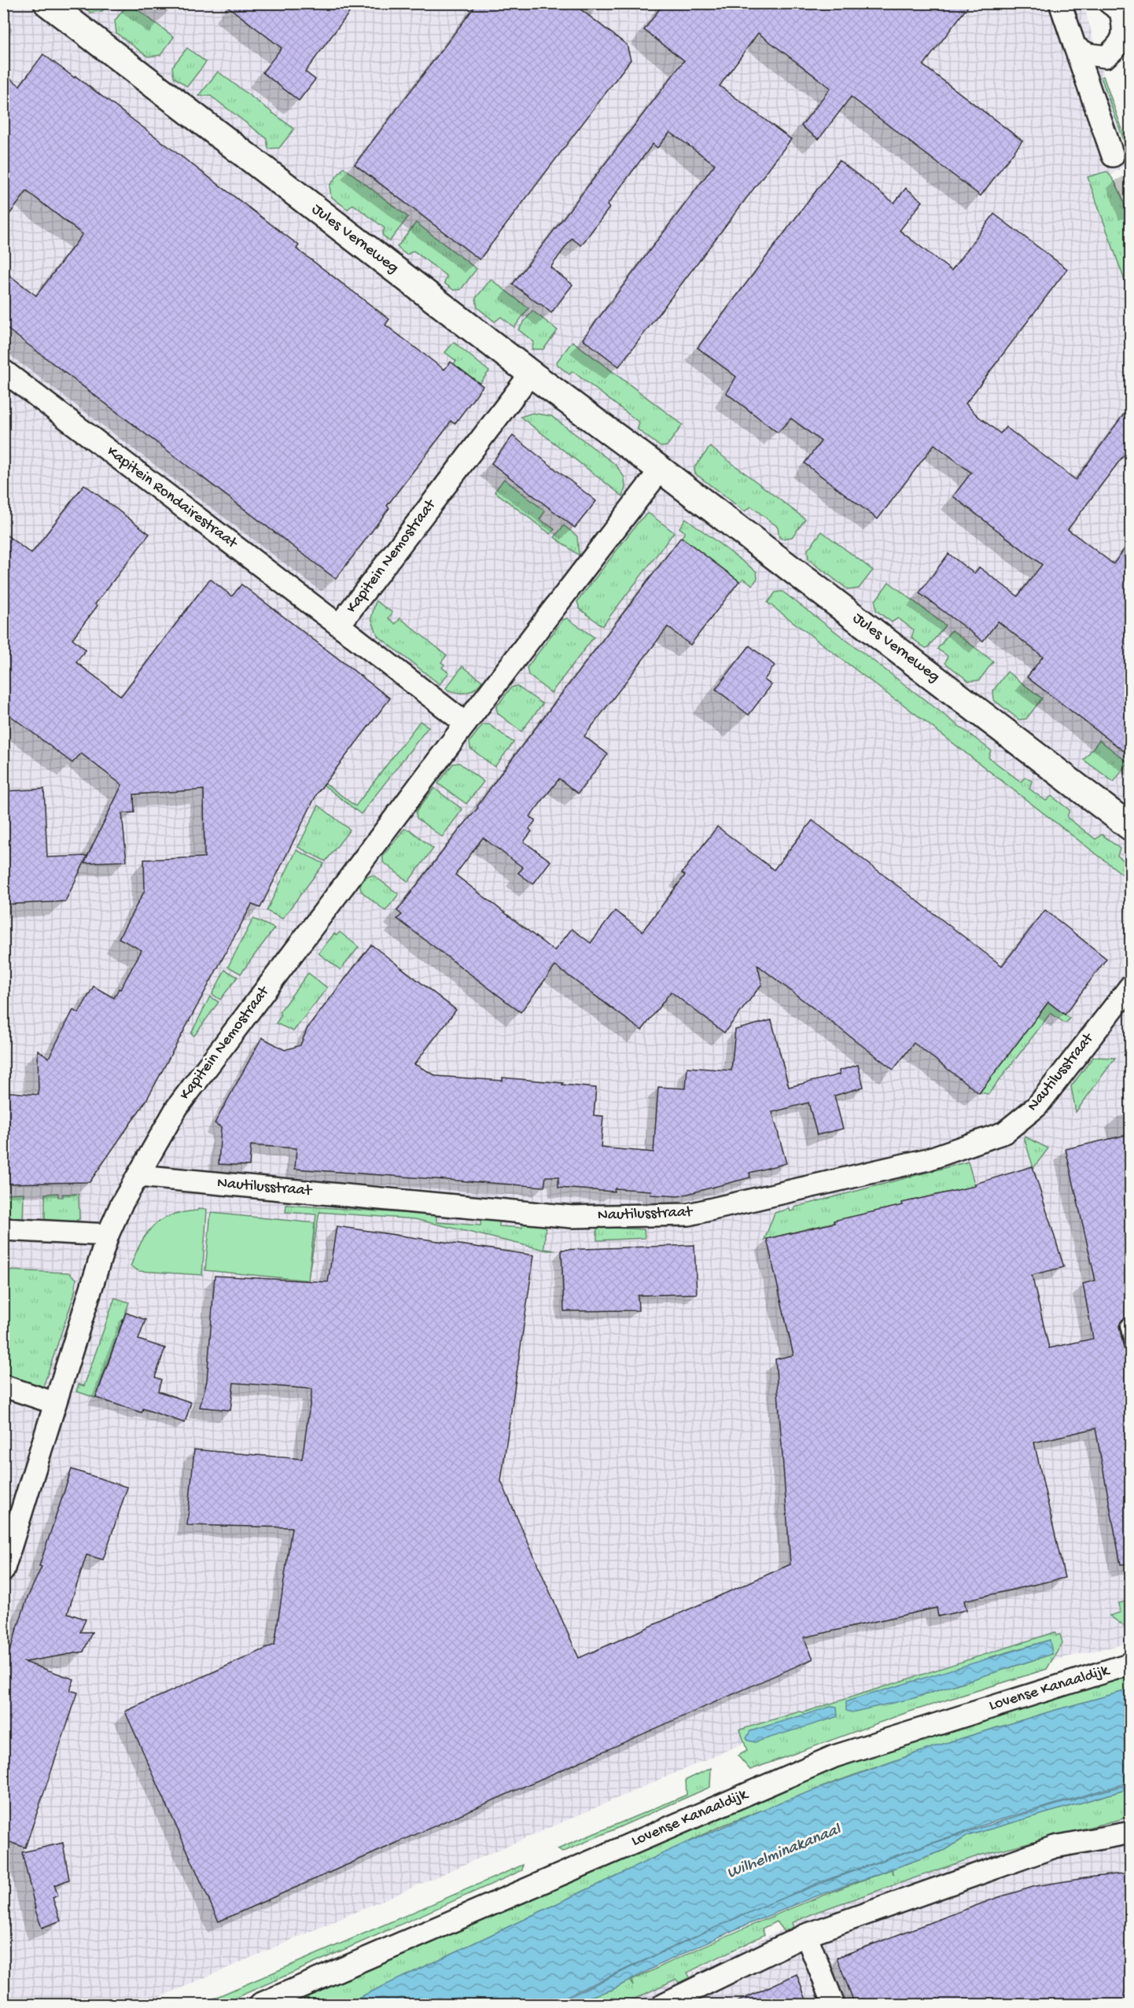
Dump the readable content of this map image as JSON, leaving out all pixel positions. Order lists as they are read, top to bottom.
{
  "streets": {
    "street": [
      "Jules Verneweg",
      "Kapitein Rondairestraat",
      "Kapitein Nemostraat",
      "Nautilusstraat",
      "Lovense Kanaaldijk"
    ]
  },
  "crossings": [
    ["Jules Verneweg", "Kapitein Nemostraat"],
    ["Kapitein Rondairestraat", "Kapitein Nemostraat"],
    ["Kapitein Nemostraat", "Nautilusstraat"]
  ],
  "water": ["Wilhelminakanaal"]
}
